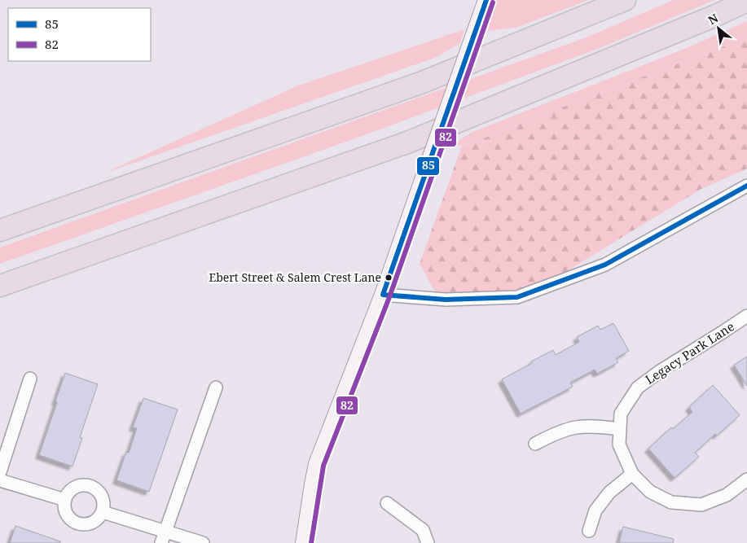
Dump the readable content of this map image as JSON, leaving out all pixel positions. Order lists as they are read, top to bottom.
{
  "streets": {
    "street": ["Legacy Park Lane"]
  },
  "places": ["Ebert Street & Salem Crest Lane"],
  "lines": ["transit line 85", "transit line 82"],
  "legend": ["85", "82"],
  "north": "top left"
}
